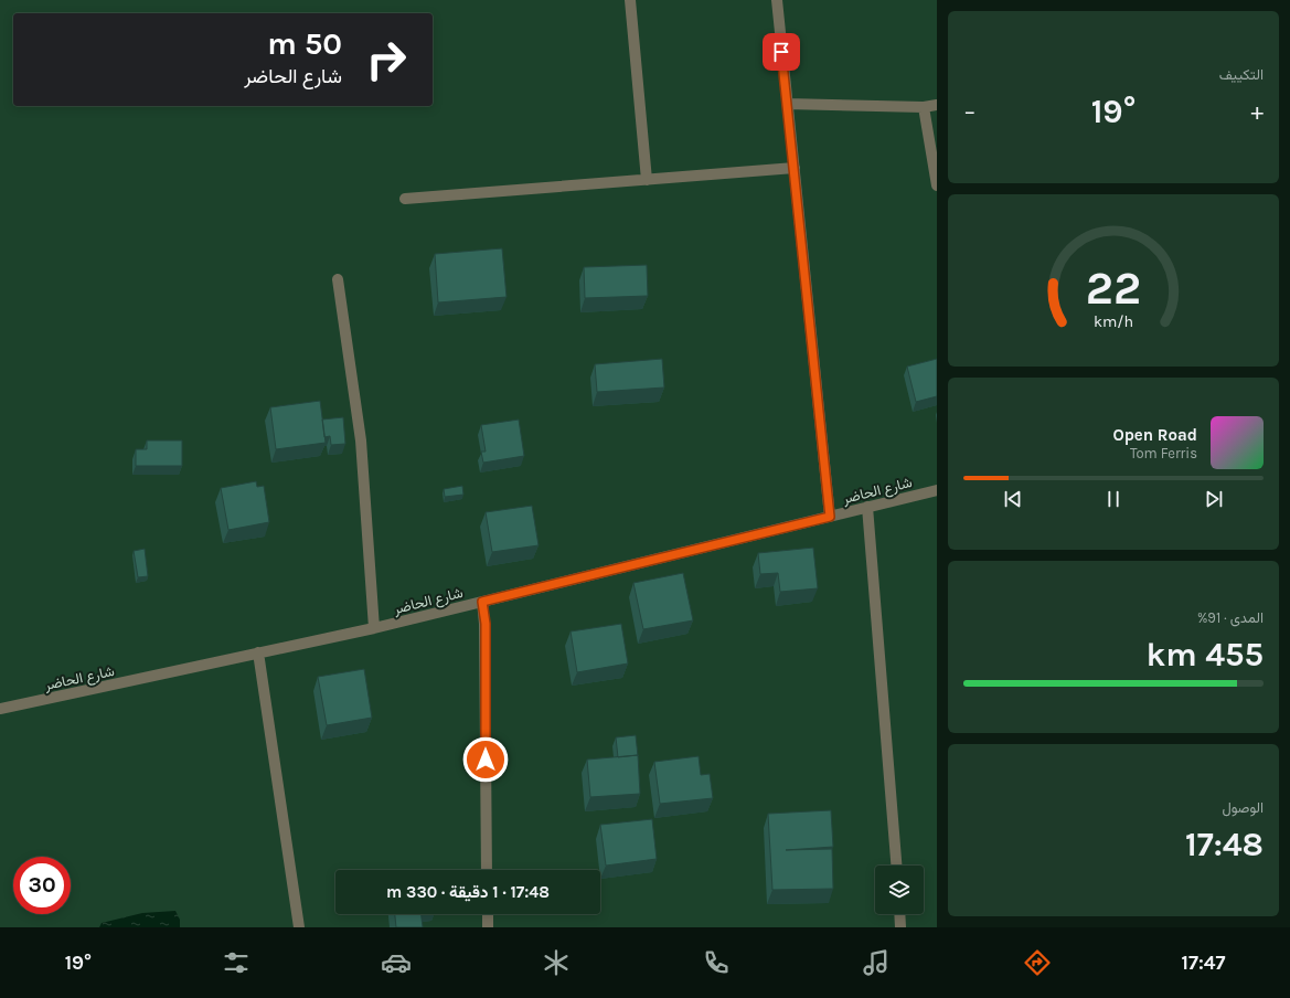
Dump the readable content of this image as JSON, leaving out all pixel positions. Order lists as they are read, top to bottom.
{
  "streets": {
    "street": ["شارع الحاضر"]
  },
  "page": {
    "tile": [
      "التكييف",
      ["المدى · 91%", "455 km"],
      ["الوصول", "17:48"]
    ],
    "turn": ["50 m", "شارع الحاضر"],
    "heat": ["−", "19°", "+"],
    "song": ["Open Road", "Tom Ferris"],
    "limit": "30",
    "trip": "17:48 · 1 دقيقة · 330 m",
    "tabs": ["17:47", "19°"],
    "gauge": ["22", "km/h"]
  }
}
